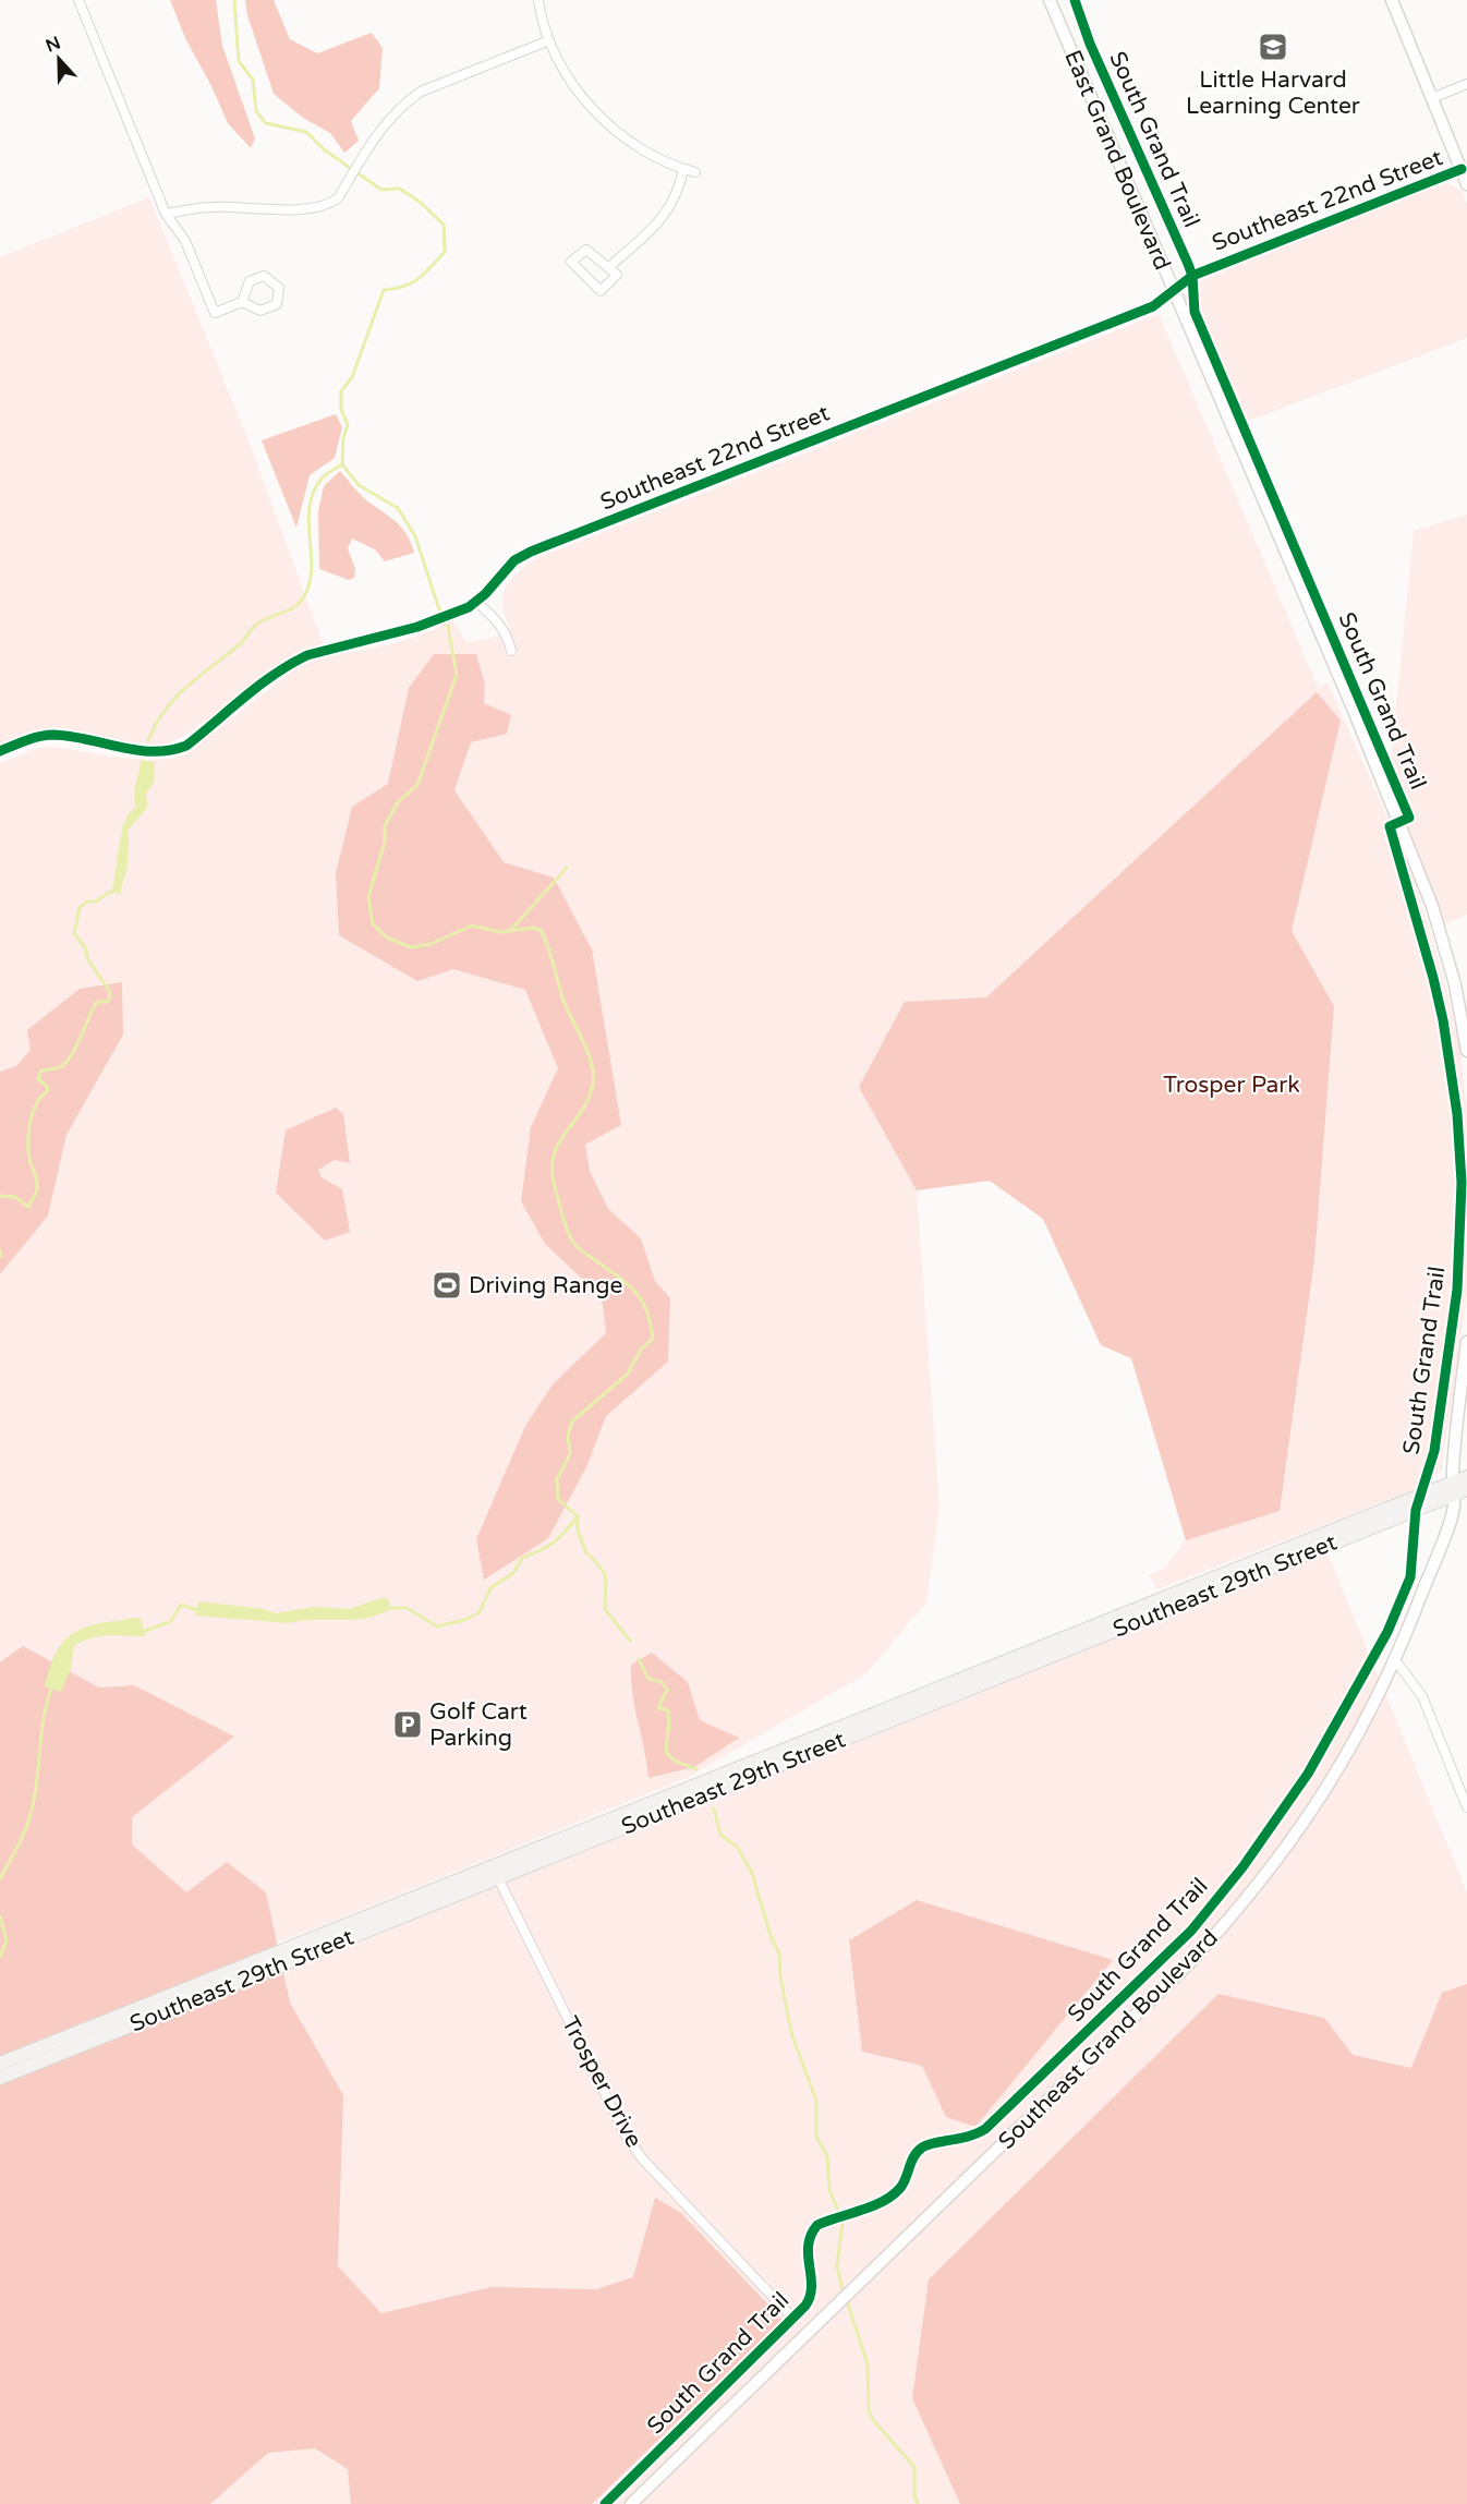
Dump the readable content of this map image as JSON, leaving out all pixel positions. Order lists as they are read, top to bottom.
{
  "streets": {
    "main road": ["Southeast 29th Street"],
    "street": [
      "East Grand Boulevard",
      "Southeast 22nd Street",
      "Southeast Grand Boulevard",
      "Trosper Drive"
    ],
    "cycle path": ["South Grand Trail"]
  },
  "crossings": [
    ["East Grand Boulevard", "Southeast 22nd Street"],
    ["Southeast 29th Street", "Southeast Grand Boulevard"],
    ["Southeast 29th Street", "Trosper Drive"]
  ],
  "parks": ["Trosper Park"],
  "places": {
    "school or university": ["Little Harvard Learning Center"],
    "sports": ["Driving Range"],
    "parking": ["Golf Cart Parking"]
  },
  "north": "top"
}
